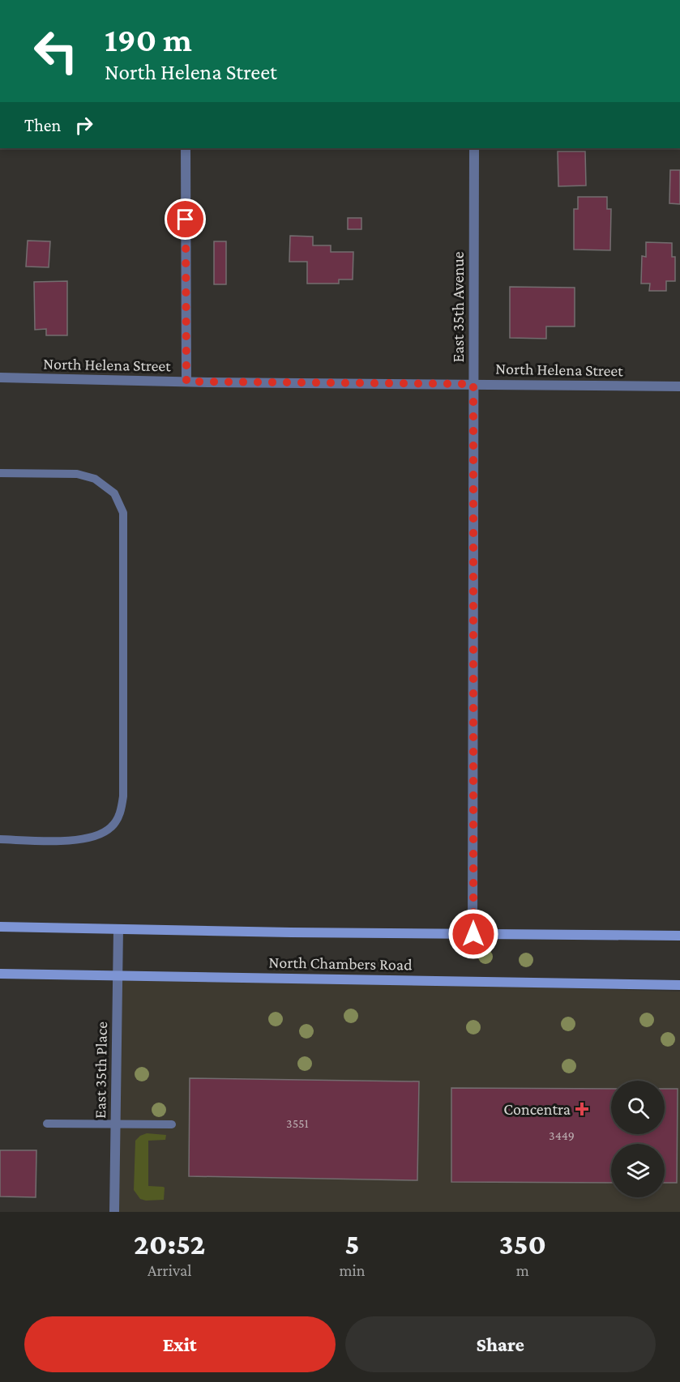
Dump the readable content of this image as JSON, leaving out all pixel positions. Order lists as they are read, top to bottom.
{
  "streets": {
    "main road": ["North Chambers Road"],
    "street": ["East 35th Avenue", "North Helena Street", "East 35th Place"]
  },
  "crossings": [
    ["East 35th Avenue", "North Helena Street"],
    ["East 35th Avenue", "North Chambers Road"],
    ["North Chambers Road", "East 35th Place"]
  ],
  "places": {
    "health": ["Concentra"]
  },
  "house_numbers": ["3551", "3449"],
  "page": {
    "turn": ["190 m", "North Helena Street"],
    "then": "Then",
    "eta": [
      "20:52",
      "Arrival",
      "5",
      "min",
      "350",
      "m"
    ],
    "buttons": ["Exit", "Share"]
  }
}
